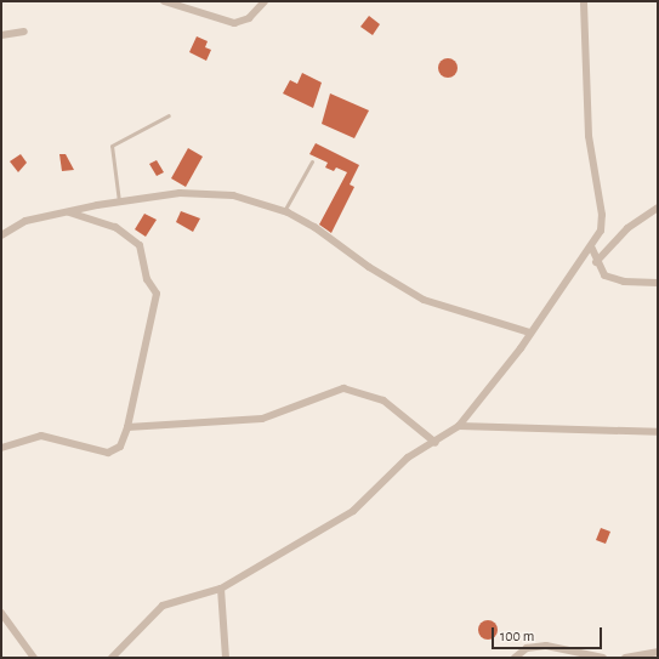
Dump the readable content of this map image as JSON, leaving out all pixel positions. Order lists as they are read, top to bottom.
{
  "scale_bar": "100 m"
}
